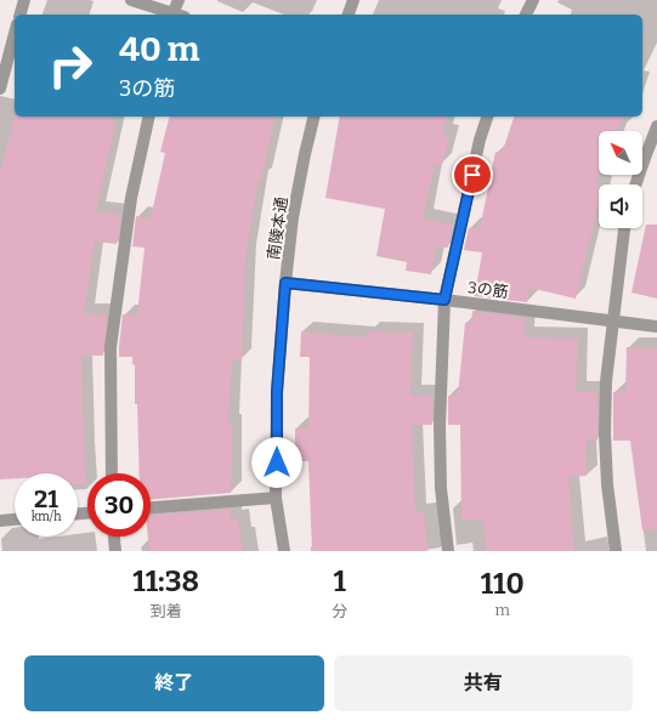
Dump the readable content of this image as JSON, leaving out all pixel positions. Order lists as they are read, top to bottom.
{
  "streets": {
    "street": ["南陵本通", "3の筋"]
  },
  "crossings": [
    ["南陵本通", "3の筋"]
  ],
  "north": "top left",
  "page": {
    "turn": ["40 m", "3の筋"],
    "speed": "21 km/h",
    "limit": "30",
    "eta": [
      "11:38",
      "到着",
      "1",
      "分",
      "110",
      "m"
    ],
    "buttons": ["終了", "共有"]
  }
}
